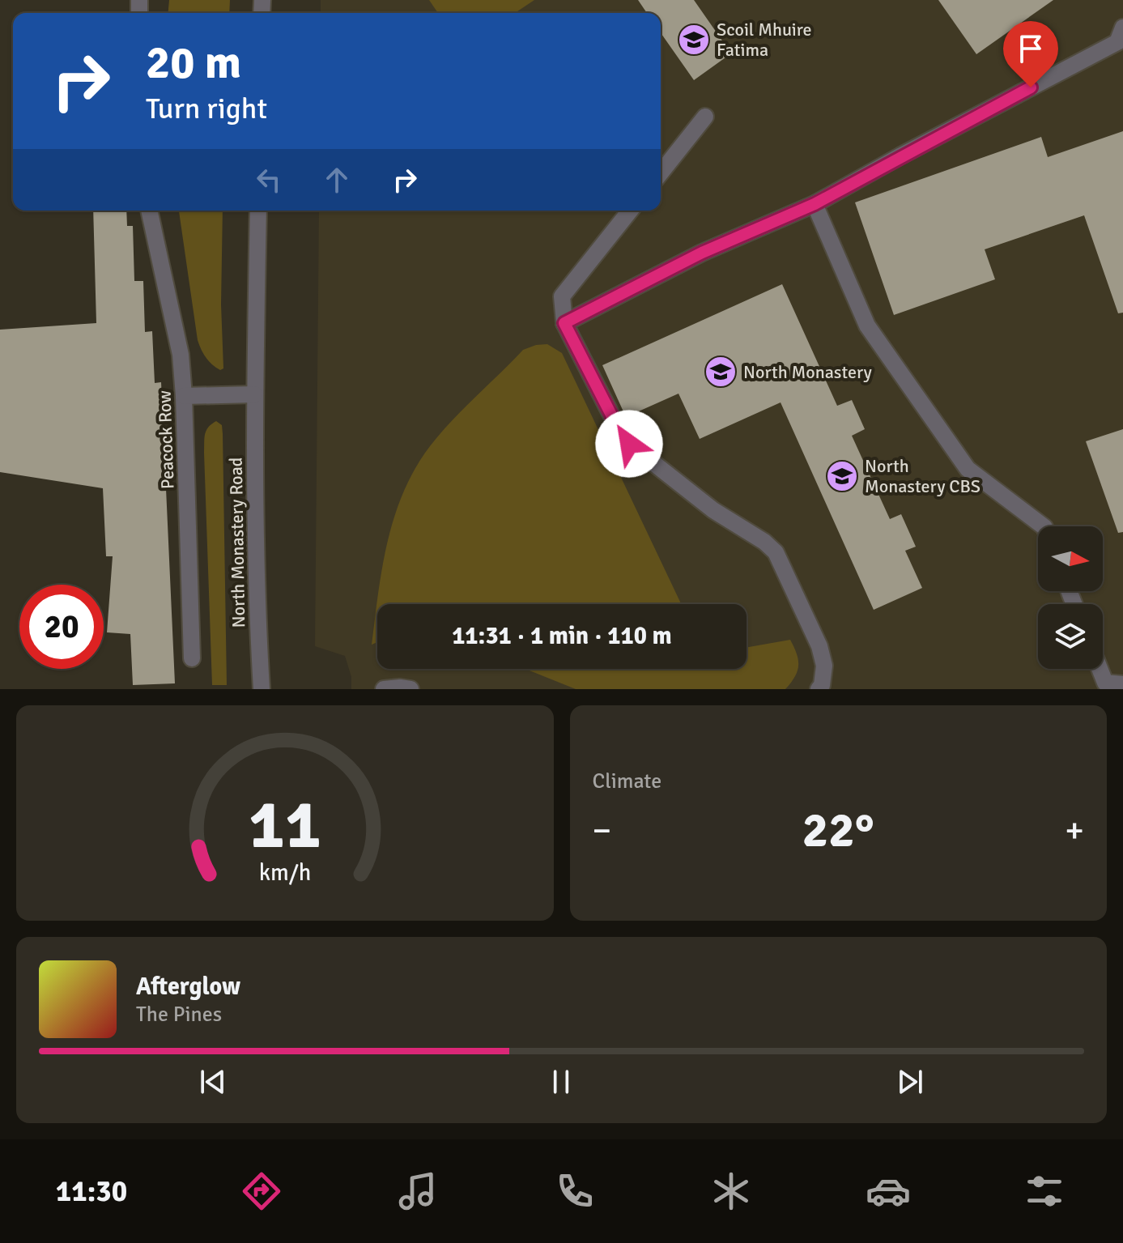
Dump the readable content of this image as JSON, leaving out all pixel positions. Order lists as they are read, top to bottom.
{
  "streets": {
    "street": ["Peacock Row", "North Monastery Road"]
  },
  "places": {
    "school or university": ["Scoil Mhuire Fatima", "North Monastery", "North Monastery CBS"]
  },
  "north": "right",
  "page": {
    "turn": ["20 m", "Turn right"],
    "limit": "20",
    "trip": "11:31 · 1 min · 110 m",
    "tile": "Climate",
    "heat": ["−", "22°", "+"],
    "song": ["Afterglow", "The Pines"],
    "tabs": "11:30",
    "gauge": ["11", "km/h"]
  }
}
